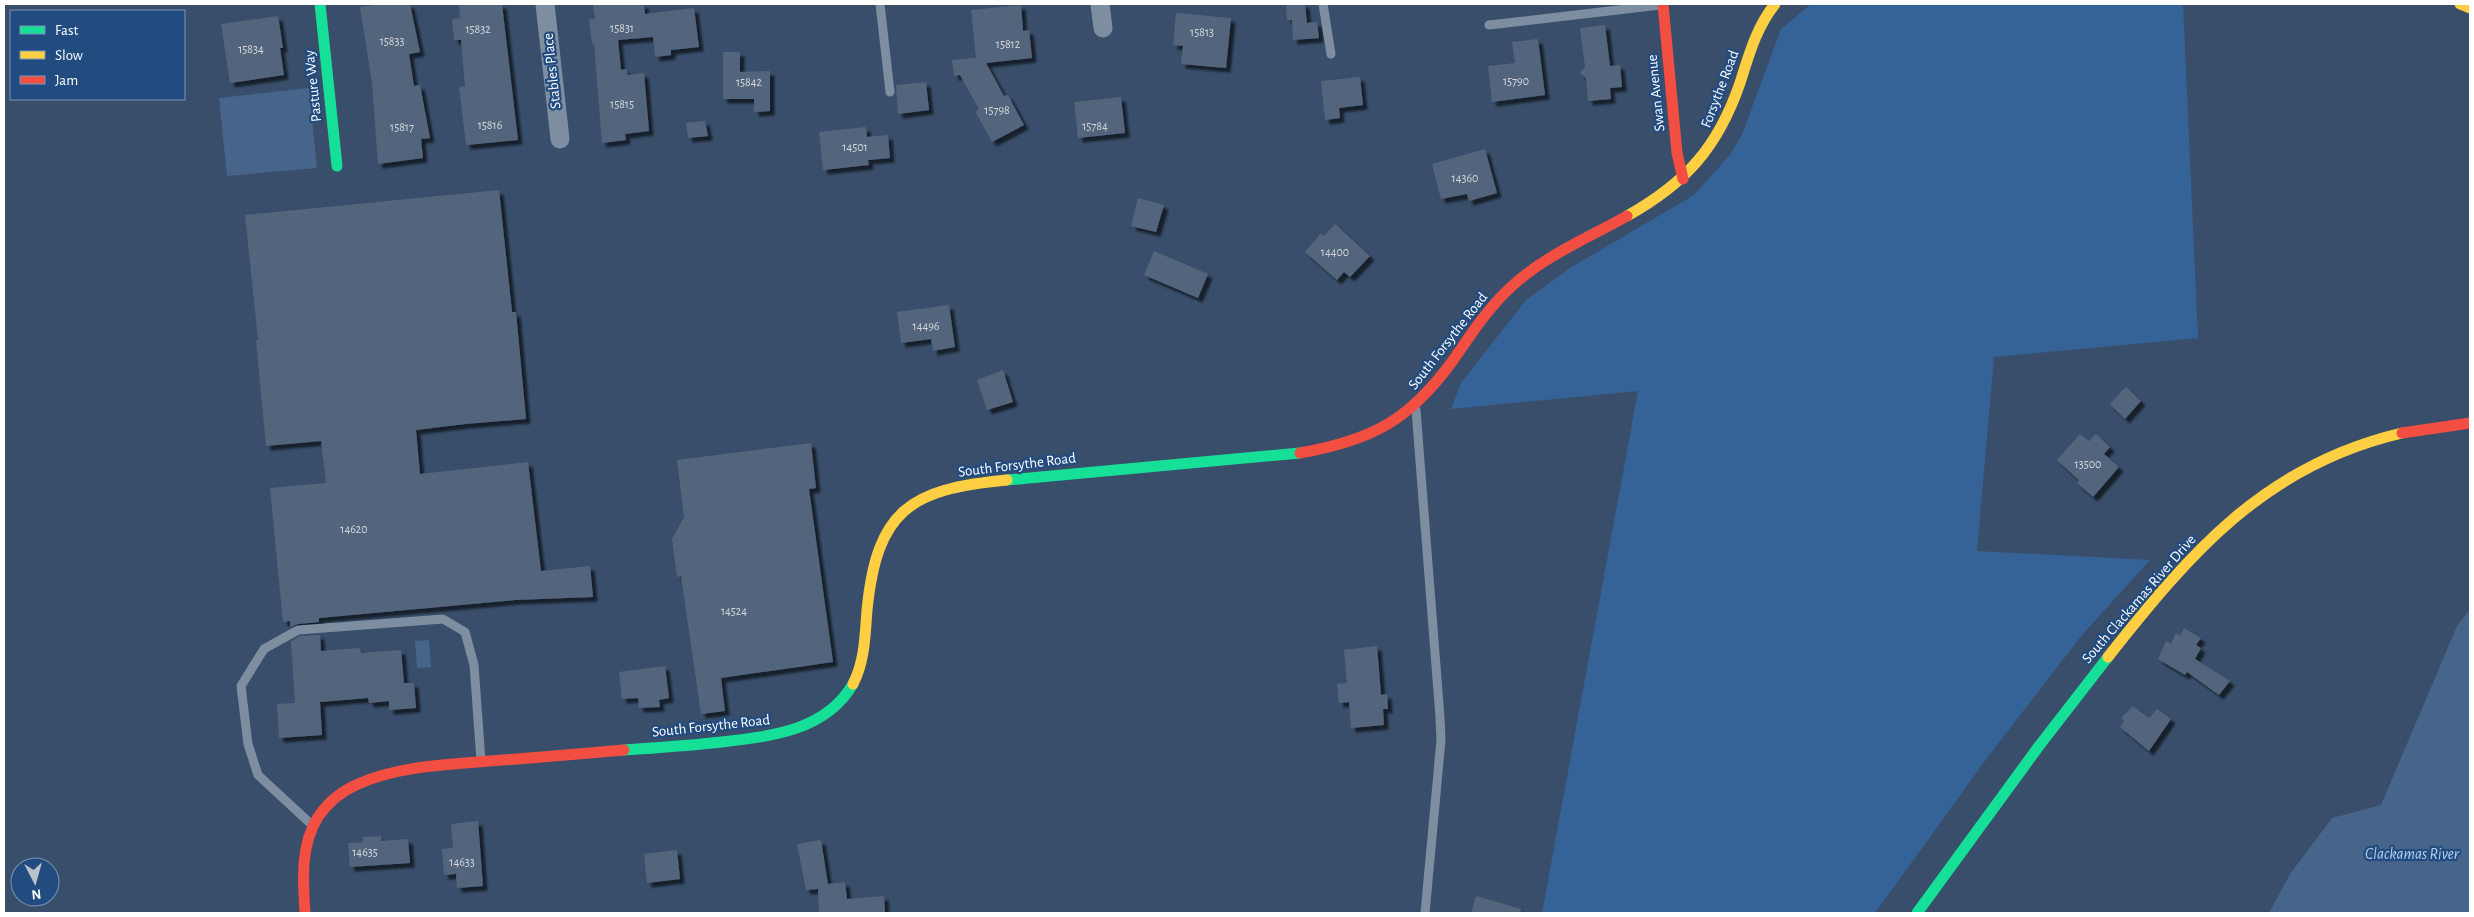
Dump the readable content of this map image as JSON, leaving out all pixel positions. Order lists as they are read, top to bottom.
{
  "streets": {
    "street": [
      "Stables Place",
      "Pasture Way",
      "Forsythe Road",
      "Swan Avenue",
      "South Forsythe Road",
      "South Clackamas River Drive"
    ]
  },
  "crossings": [
    ["Forsythe Road", "Swan Avenue"],
    ["Forsythe Road", "South Forsythe Road"],
    ["Swan Avenue", "South Forsythe Road"]
  ],
  "water": ["Clackamas River"],
  "house_numbers": [
    "15831",
    "15832",
    "15813",
    "15833",
    "15812",
    "15834",
    "15790",
    "15842",
    "15815",
    "15798",
    "15816",
    "15784",
    "15817",
    "14501",
    "14360",
    "14400",
    "14496",
    "13500",
    "14620",
    "14524",
    "14635",
    "14633"
  ],
  "legend": ["Fast", "Slow", "Jam"],
  "north": "bottom"
}
